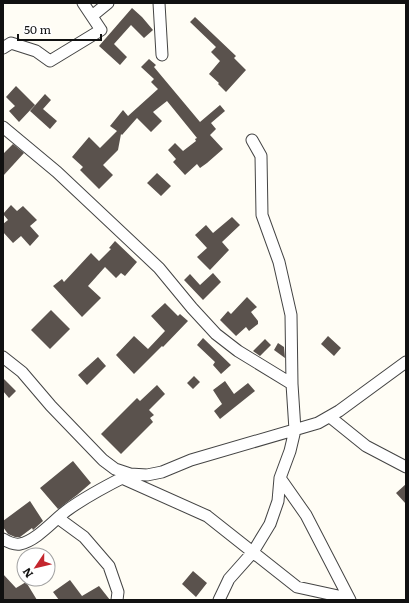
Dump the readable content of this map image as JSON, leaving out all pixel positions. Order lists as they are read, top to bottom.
{
  "scale_bar": "50 m",
  "north": "bottom left"
}
